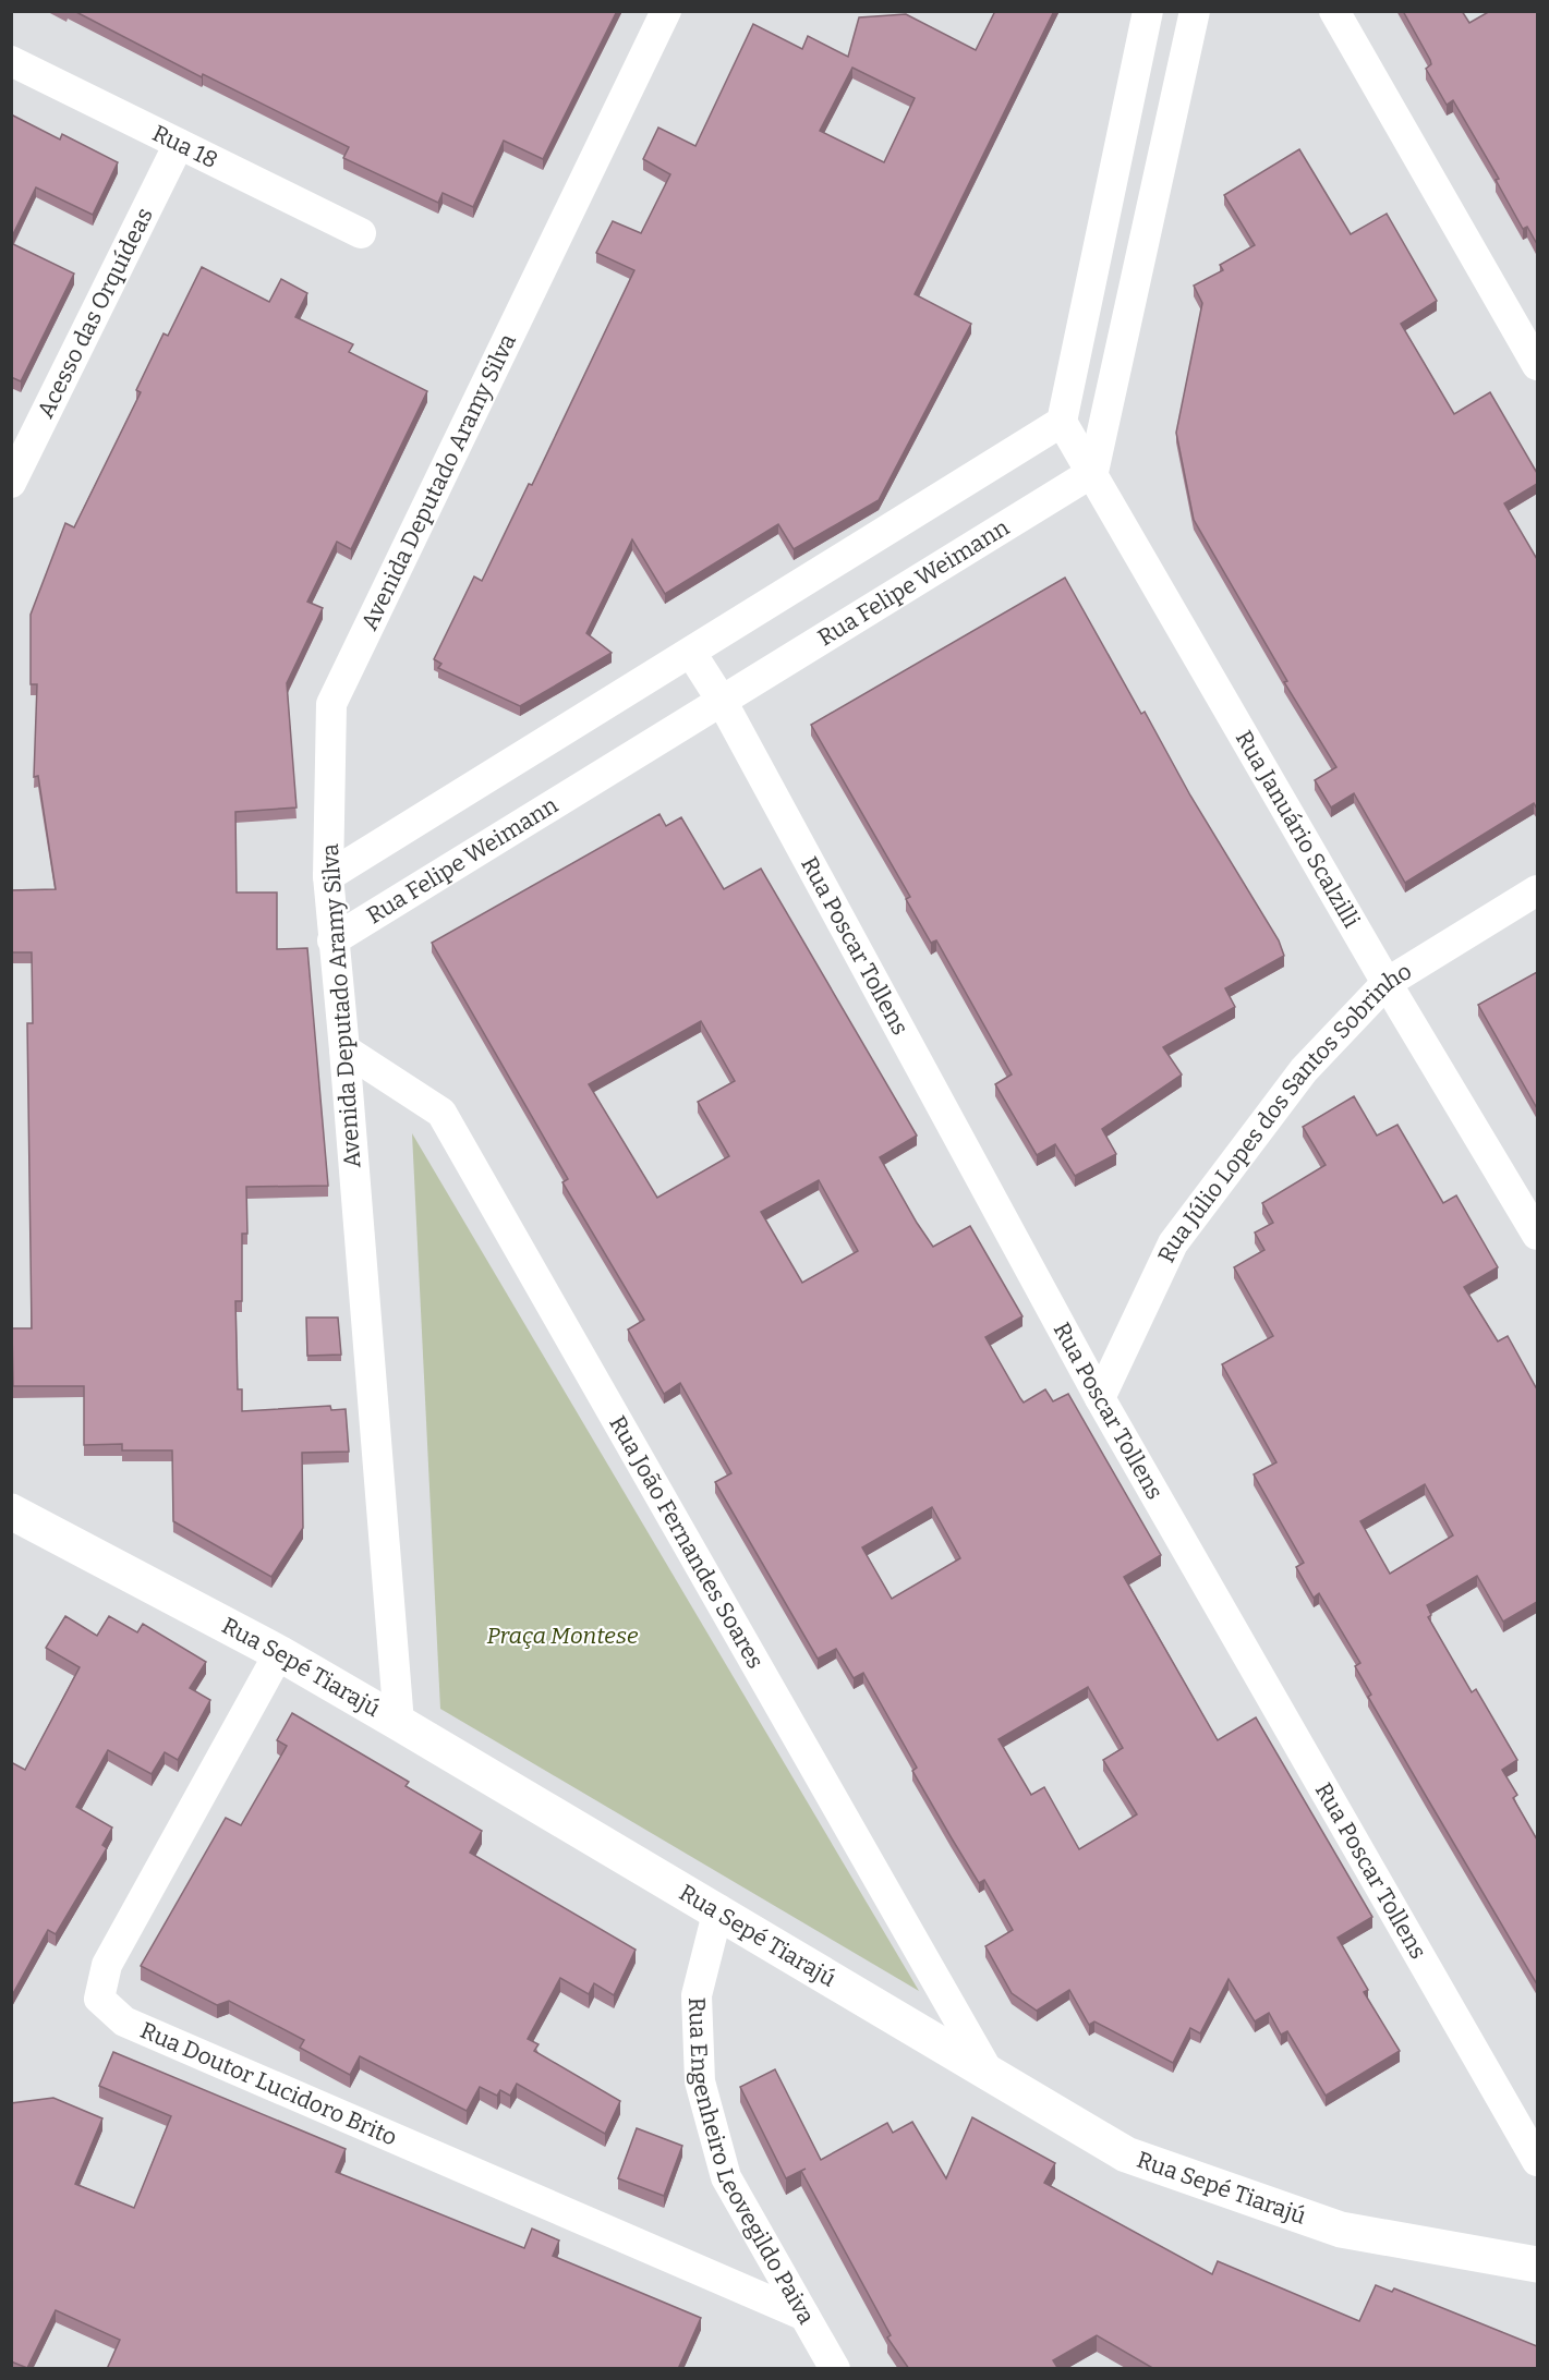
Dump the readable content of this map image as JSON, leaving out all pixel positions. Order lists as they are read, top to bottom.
{
  "streets": {
    "street": [
      "Rua 18",
      "Acesso das Orquídeas",
      "Avenida Deputado Aramy Silva",
      "Rua Felipe Weimann",
      "Rua Januário Scalzilli",
      "Rua Poscar Tollens",
      "Rua Júlio Lopes dos Santos Sobrinho",
      "Rua João Fernandes Soares",
      "Rua Sepé Tiarajú",
      "Rua Doutor Lucidoro Brito",
      "Rua Engenheiro Leovegildo Paiva"
    ]
  },
  "crossings": [
    ["Rua 18", "Acesso das Orquídeas"],
    ["Avenida Deputado Aramy Silva", "Rua Felipe Weimann"],
    ["Avenida Deputado Aramy Silva", "Rua João Fernandes Soares"],
    ["Avenida Deputado Aramy Silva", "Rua Sepé Tiarajú"],
    ["Rua Felipe Weimann", "Rua Januário Scalzilli"],
    ["Rua Felipe Weimann", "Rua Poscar Tollens"],
    ["Rua Januário Scalzilli", "Rua Júlio Lopes dos Santos Sobrinho"],
    ["Rua Poscar Tollens", "Rua Júlio Lopes dos Santos Sobrinho"],
    ["Rua João Fernandes Soares", "Rua Sepé Tiarajú"],
    ["Rua Sepé Tiarajú", "Rua Doutor Lucidoro Brito"],
    ["Rua Sepé Tiarajú", "Rua Engenheiro Leovegildo Paiva"],
    ["Rua Doutor Lucidoro Brito", "Rua Engenheiro Leovegildo Paiva"]
  ],
  "parks": ["Praça Montese"]
}
